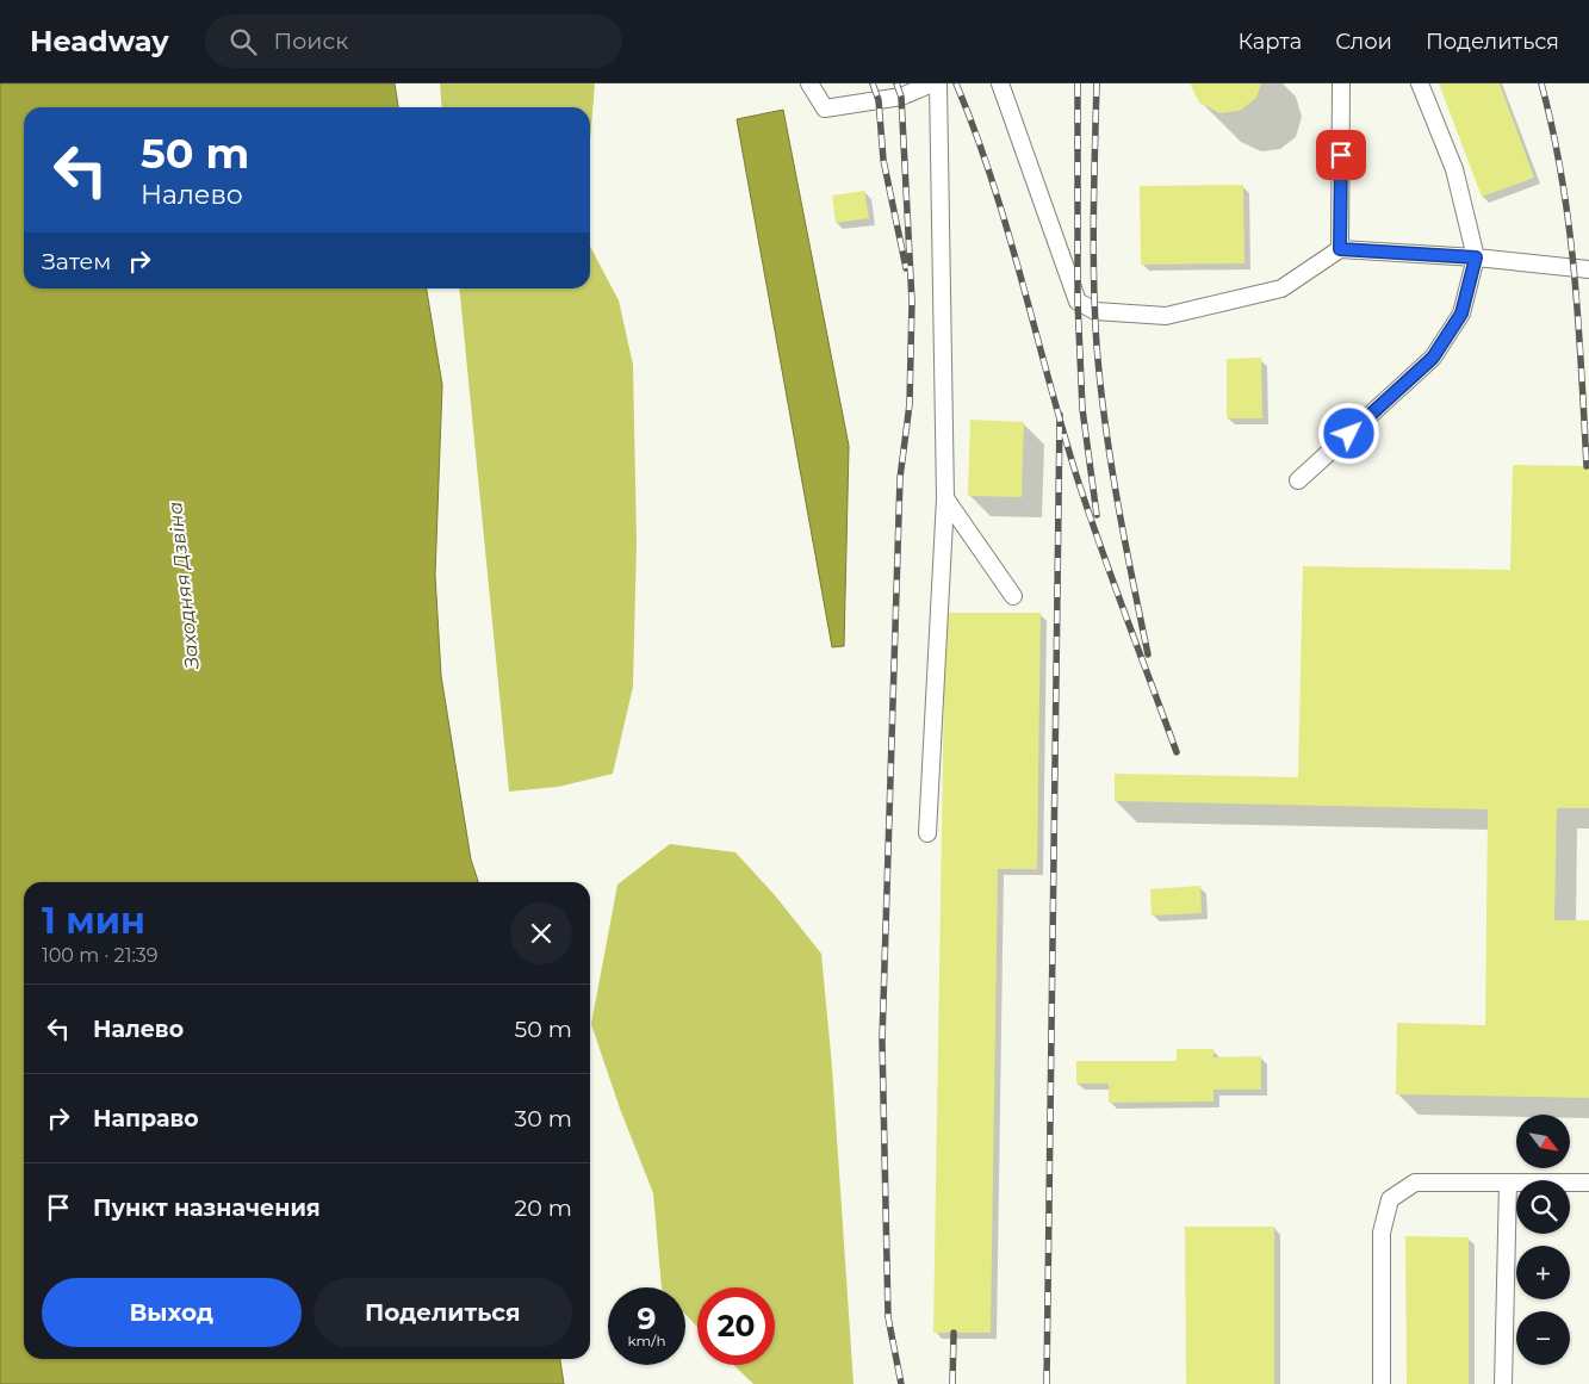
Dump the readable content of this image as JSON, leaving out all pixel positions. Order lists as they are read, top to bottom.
{
  "water": ["Заходняя Дзвіна"],
  "north": "bottom right",
  "page": {
    "header": "Headway",
    "search": "Поиск",
    "nav": ["Карта", "Слои", "Поделиться"],
    "turn": ["50 m", "Налево"],
    "then": "Затем",
    "heading": ["1 мин", "100 m · 21:39"],
    "list": [
      {
        "name": "Налево",
        "value": "50 m"
      },
      {
        "name": "Направо",
        "value": "30 m"
      },
      {
        "name": "Пункт назначения",
        "value": "20 m"
      }
    ],
    "map_buttons": ["+", "−"],
    "buttons": ["Выход", "Поделиться"],
    "speed": "9 km/h",
    "limit": "20"
  }
}
